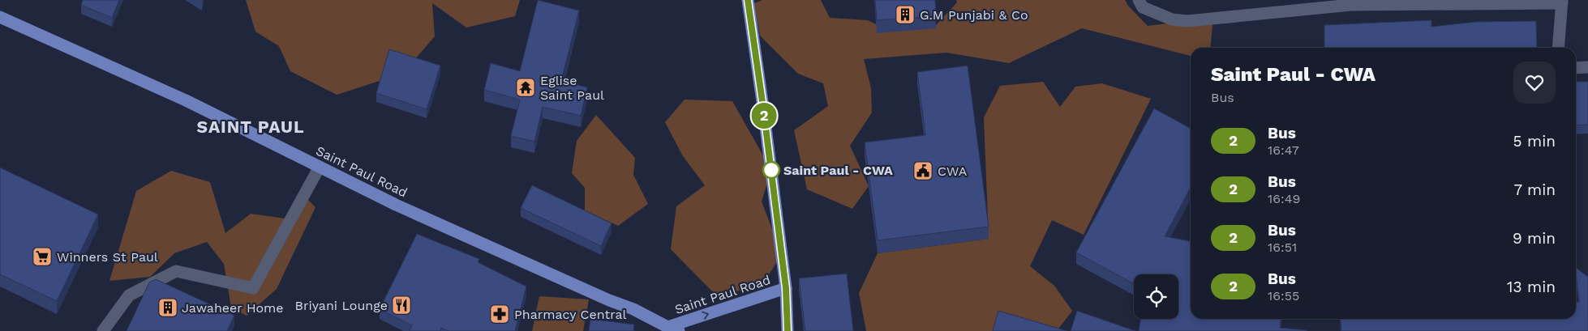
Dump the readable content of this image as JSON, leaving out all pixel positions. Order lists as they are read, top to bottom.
{
  "streets": {
    "main road": ["Saint Paul Road"]
  },
  "districts": ["SAINT PAUL"],
  "places": {
    "building": ["G.M Punjabi & Co", "Jawaheer Home"],
    "temple": ["Eglise Saint Paul"],
    "other": ["Saint Paul - CWA"],
    "public building": ["CWA"],
    "supermarket": ["Winners St Paul"],
    "restaurant": ["Briyani Lounge"],
    "pharmacy": ["Pharmacy Central"]
  },
  "lines": ["bus line 2"],
  "page": {
    "on_map": "2",
    "heading": ["Saint Paul - CWA", "Bus"],
    "list": [
      {
        "mark": "2",
        "name": "Bus",
        "note": "16:47",
        "value": "5 min"
      },
      {
        "mark": "2",
        "name": "Bus",
        "note": "16:49",
        "value": "7 min"
      },
      {
        "mark": "2",
        "name": "Bus",
        "note": "16:51",
        "value": "9 min"
      },
      {
        "mark": "2",
        "name": "Bus",
        "note": "16:55",
        "value": "13 min"
      }
    ]
  }
}
